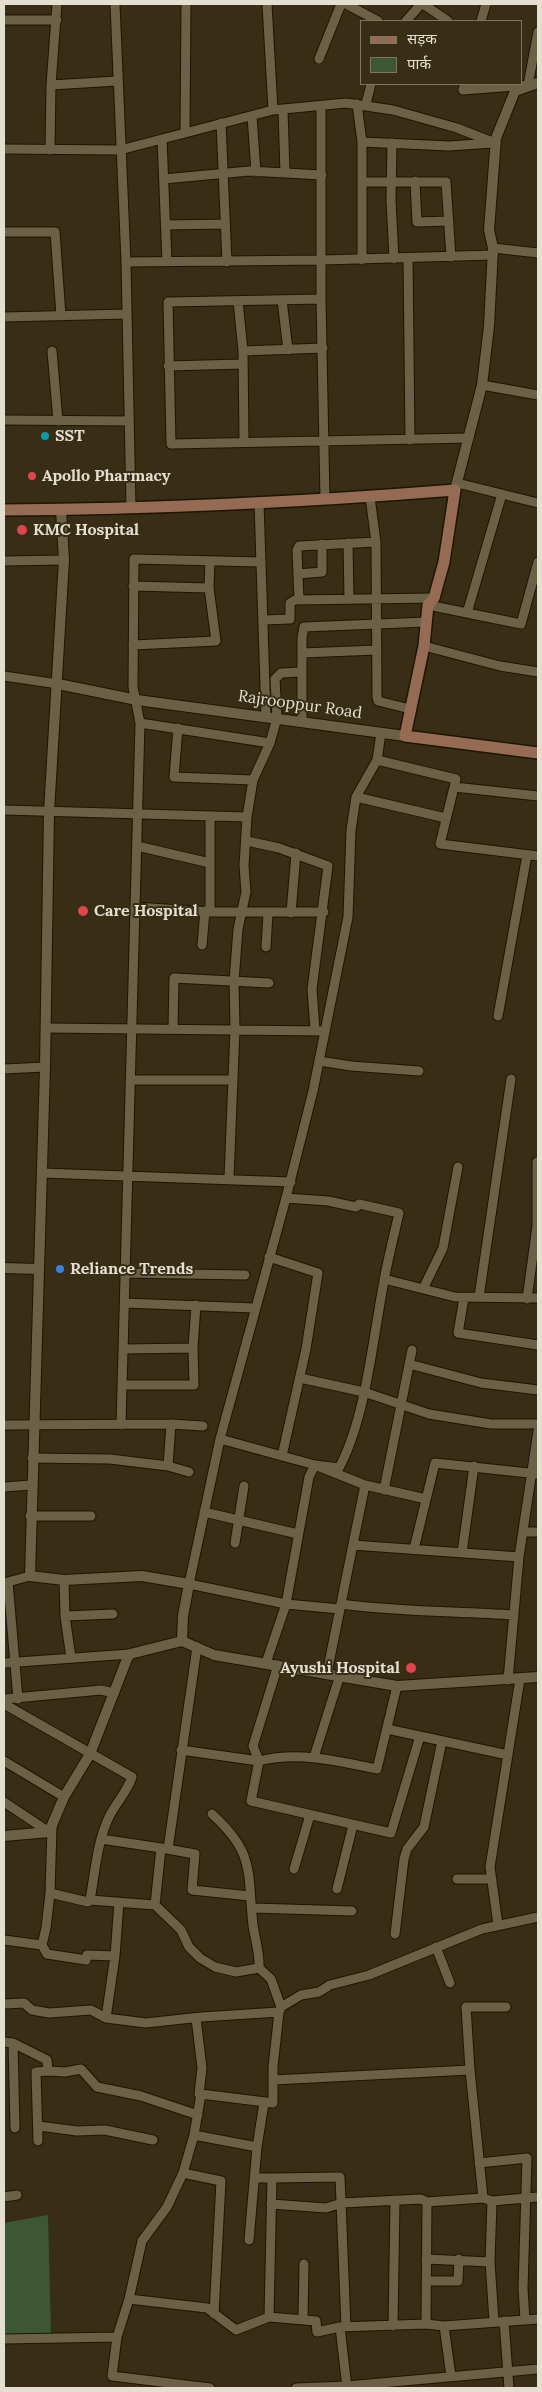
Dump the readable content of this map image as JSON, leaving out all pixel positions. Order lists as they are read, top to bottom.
{
  "streets": {
    "main road": ["Rajrooppur Road"]
  },
  "places": [
    "SST",
    "Apollo Pharmacy",
    "KMC Hospital",
    "Care Hospital",
    "Reliance Trends",
    "Ayushi Hospital"
  ],
  "legend": ["सड़क", "पार्क"]
}
